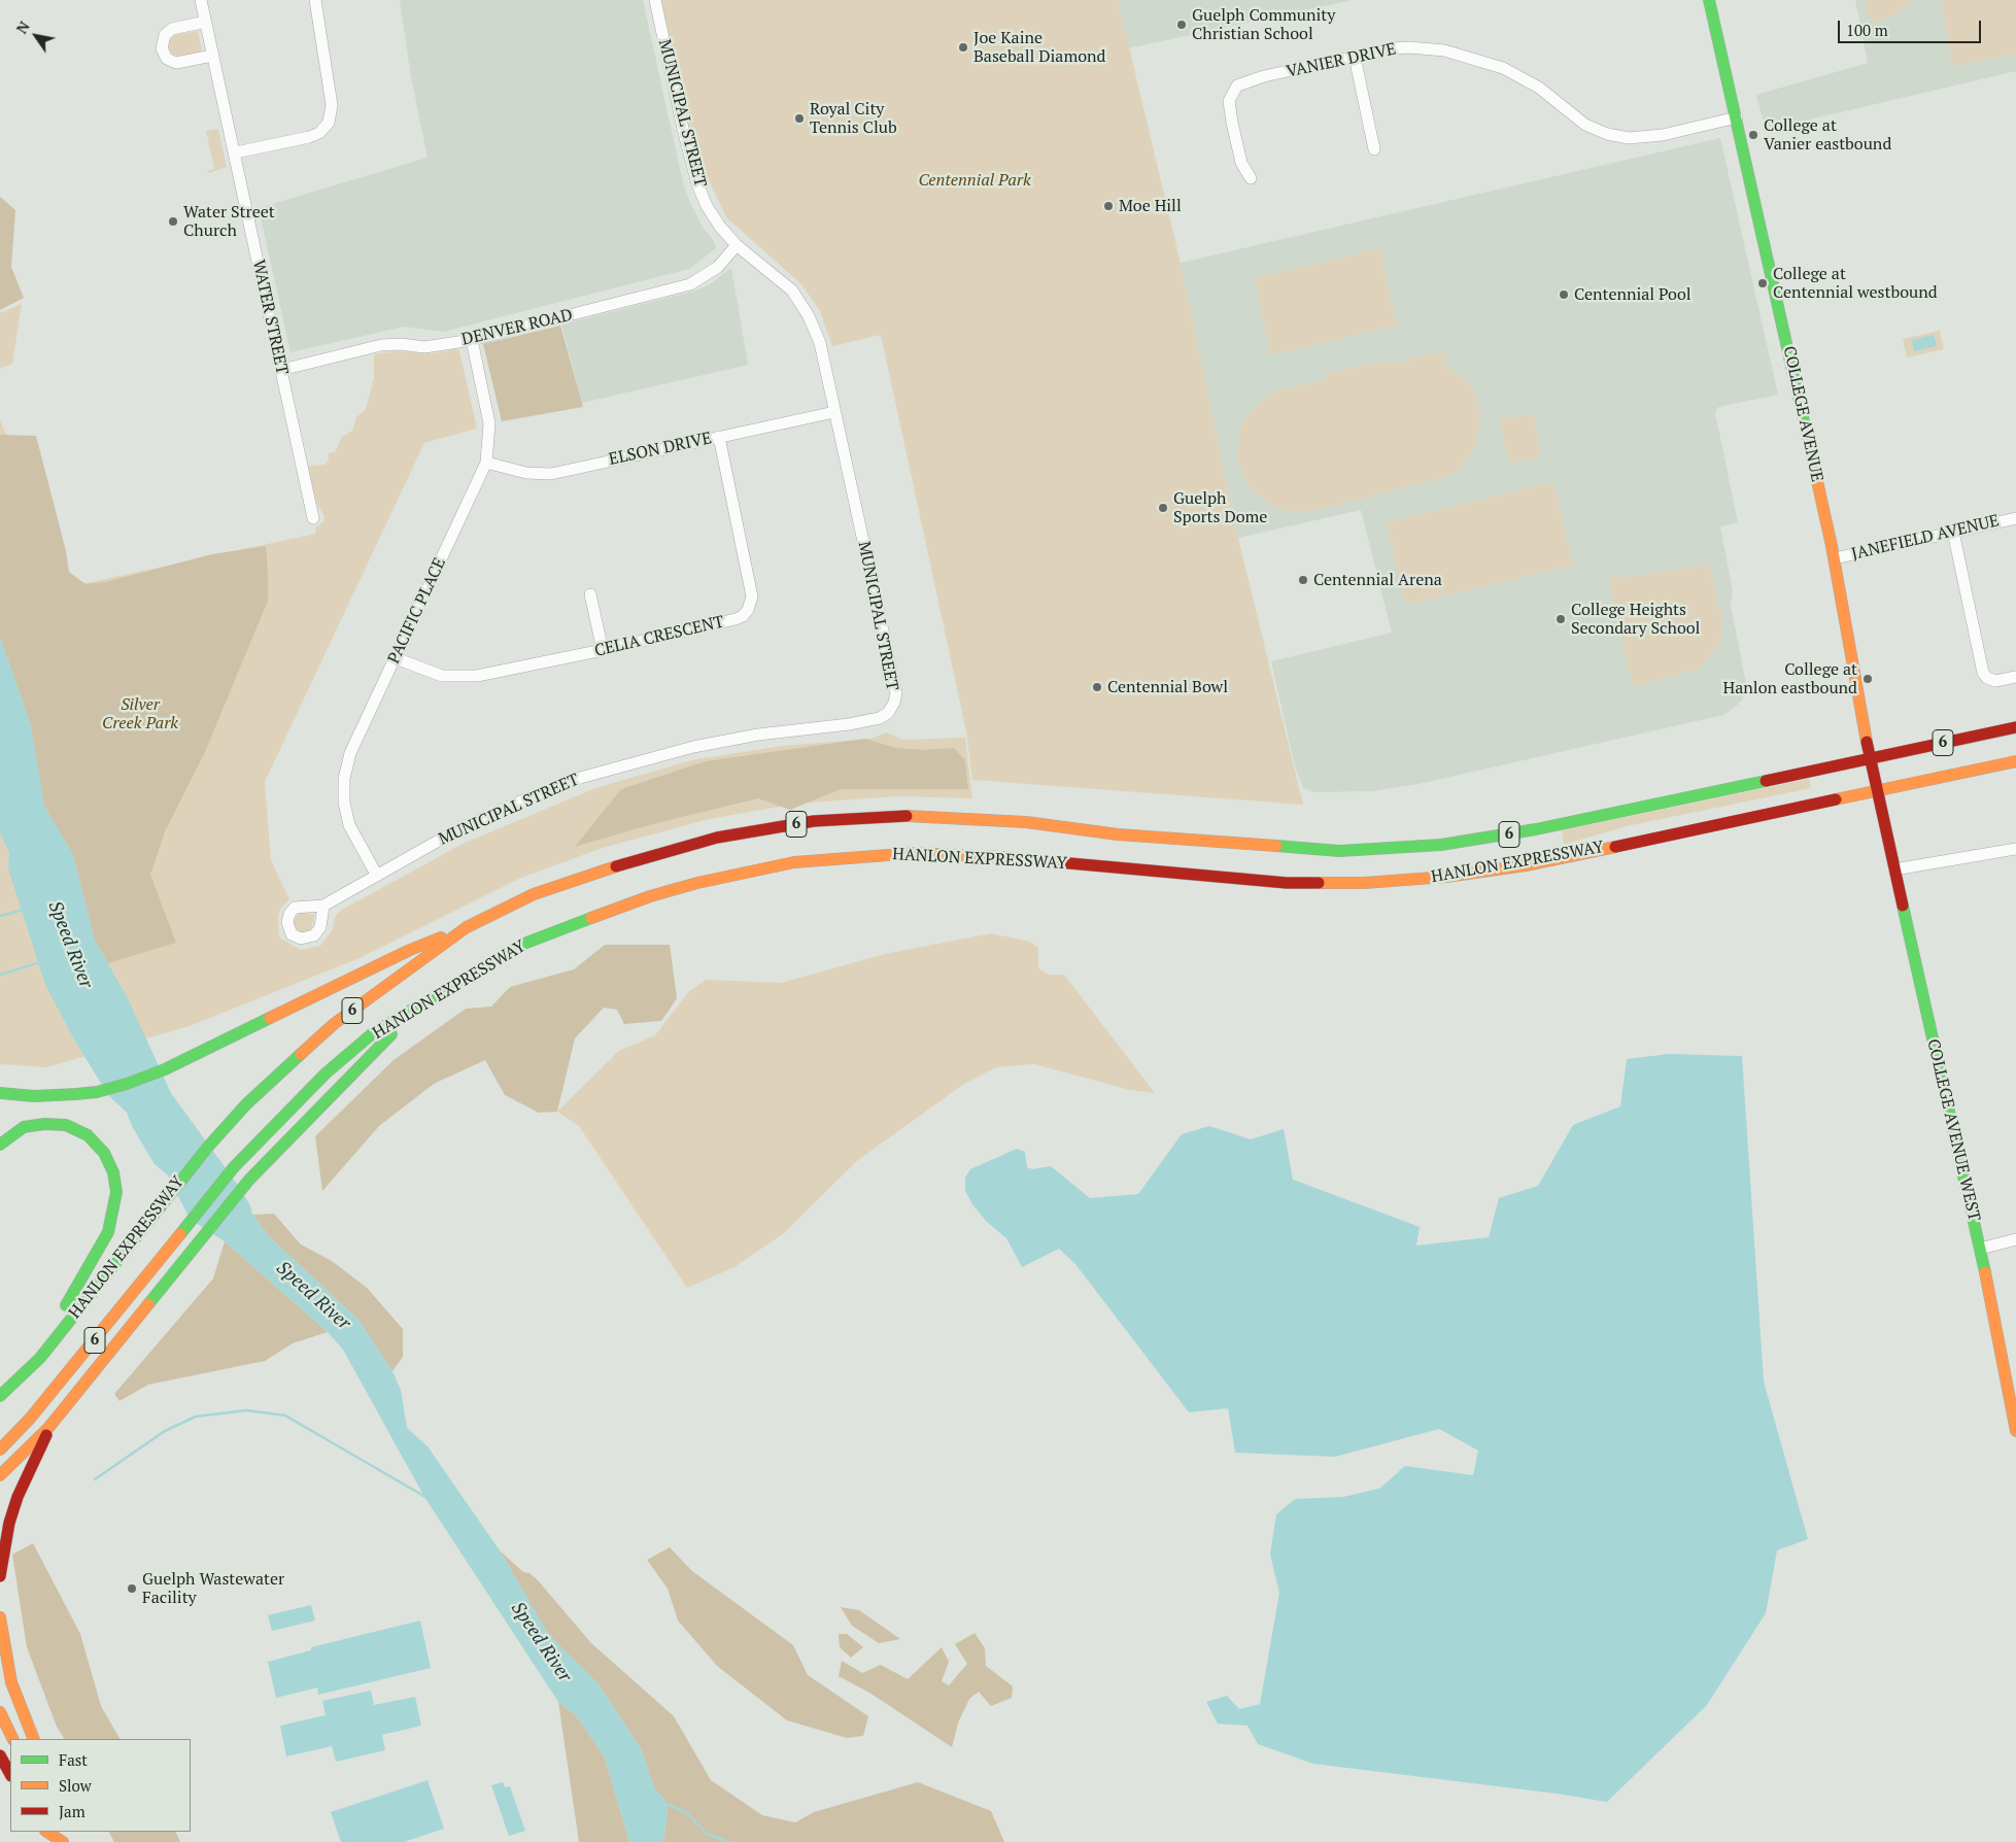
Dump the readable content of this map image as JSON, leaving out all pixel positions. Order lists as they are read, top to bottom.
{
  "streets": {
    "main road": [
      "COLLEGE AVENUE",
      "6",
      "HANLON EXPRESSWAY",
      "COLLEGE AVENUE WEST"
    ],
    "street": [
      "VANIER DRIVE",
      "MUNICIPAL STREET",
      "WATER STREET",
      "DENVER ROAD",
      "ELSON DRIVE",
      "JANEFIELD AVENUE",
      "PACIFIC PLACE",
      "CELIA CRESCENT"
    ]
  },
  "crossings": [
    ["VANIER DRIVE", "COLLEGE AVENUE"],
    ["MUNICIPAL STREET", "DENVER ROAD"],
    ["MUNICIPAL STREET", "ELSON DRIVE"],
    ["MUNICIPAL STREET", "PACIFIC PLACE"],
    ["WATER STREET", "DENVER ROAD"],
    ["DENVER ROAD", "PACIFIC PLACE"],
    ["COLLEGE AVENUE", "JANEFIELD AVENUE"],
    ["COLLEGE AVENUE", "HANLON EXPRESSWAY"],
    ["COLLEGE AVENUE", "COLLEGE AVENUE WEST"],
    ["ELSON DRIVE", "PACIFIC PLACE"],
    ["ELSON DRIVE", "CELIA CRESCENT"],
    ["PACIFIC PLACE", "CELIA CRESCENT"]
  ],
  "water": ["Speed River"],
  "parks": ["Centennial Park", "Silver Creek Park"],
  "places": [
    "Guelph Community Christian School",
    "Joe Kaine Baseball Diamond",
    "Royal City Tennis Club",
    "College at Vanier eastbound",
    "Moe Hill",
    "Water Street Church",
    "College at Centennial westbound",
    "Centennial Pool",
    "Guelph Sports Dome",
    "Centennial Arena",
    "College Heights Secondary School",
    "College at Hanlon eastbound",
    "Centennial Bowl",
    "Guelph Wastewater Facility"
  ],
  "legend": ["Fast", "Slow", "Jam"],
  "scale_bar": "100 m",
  "north": "top left"
}
